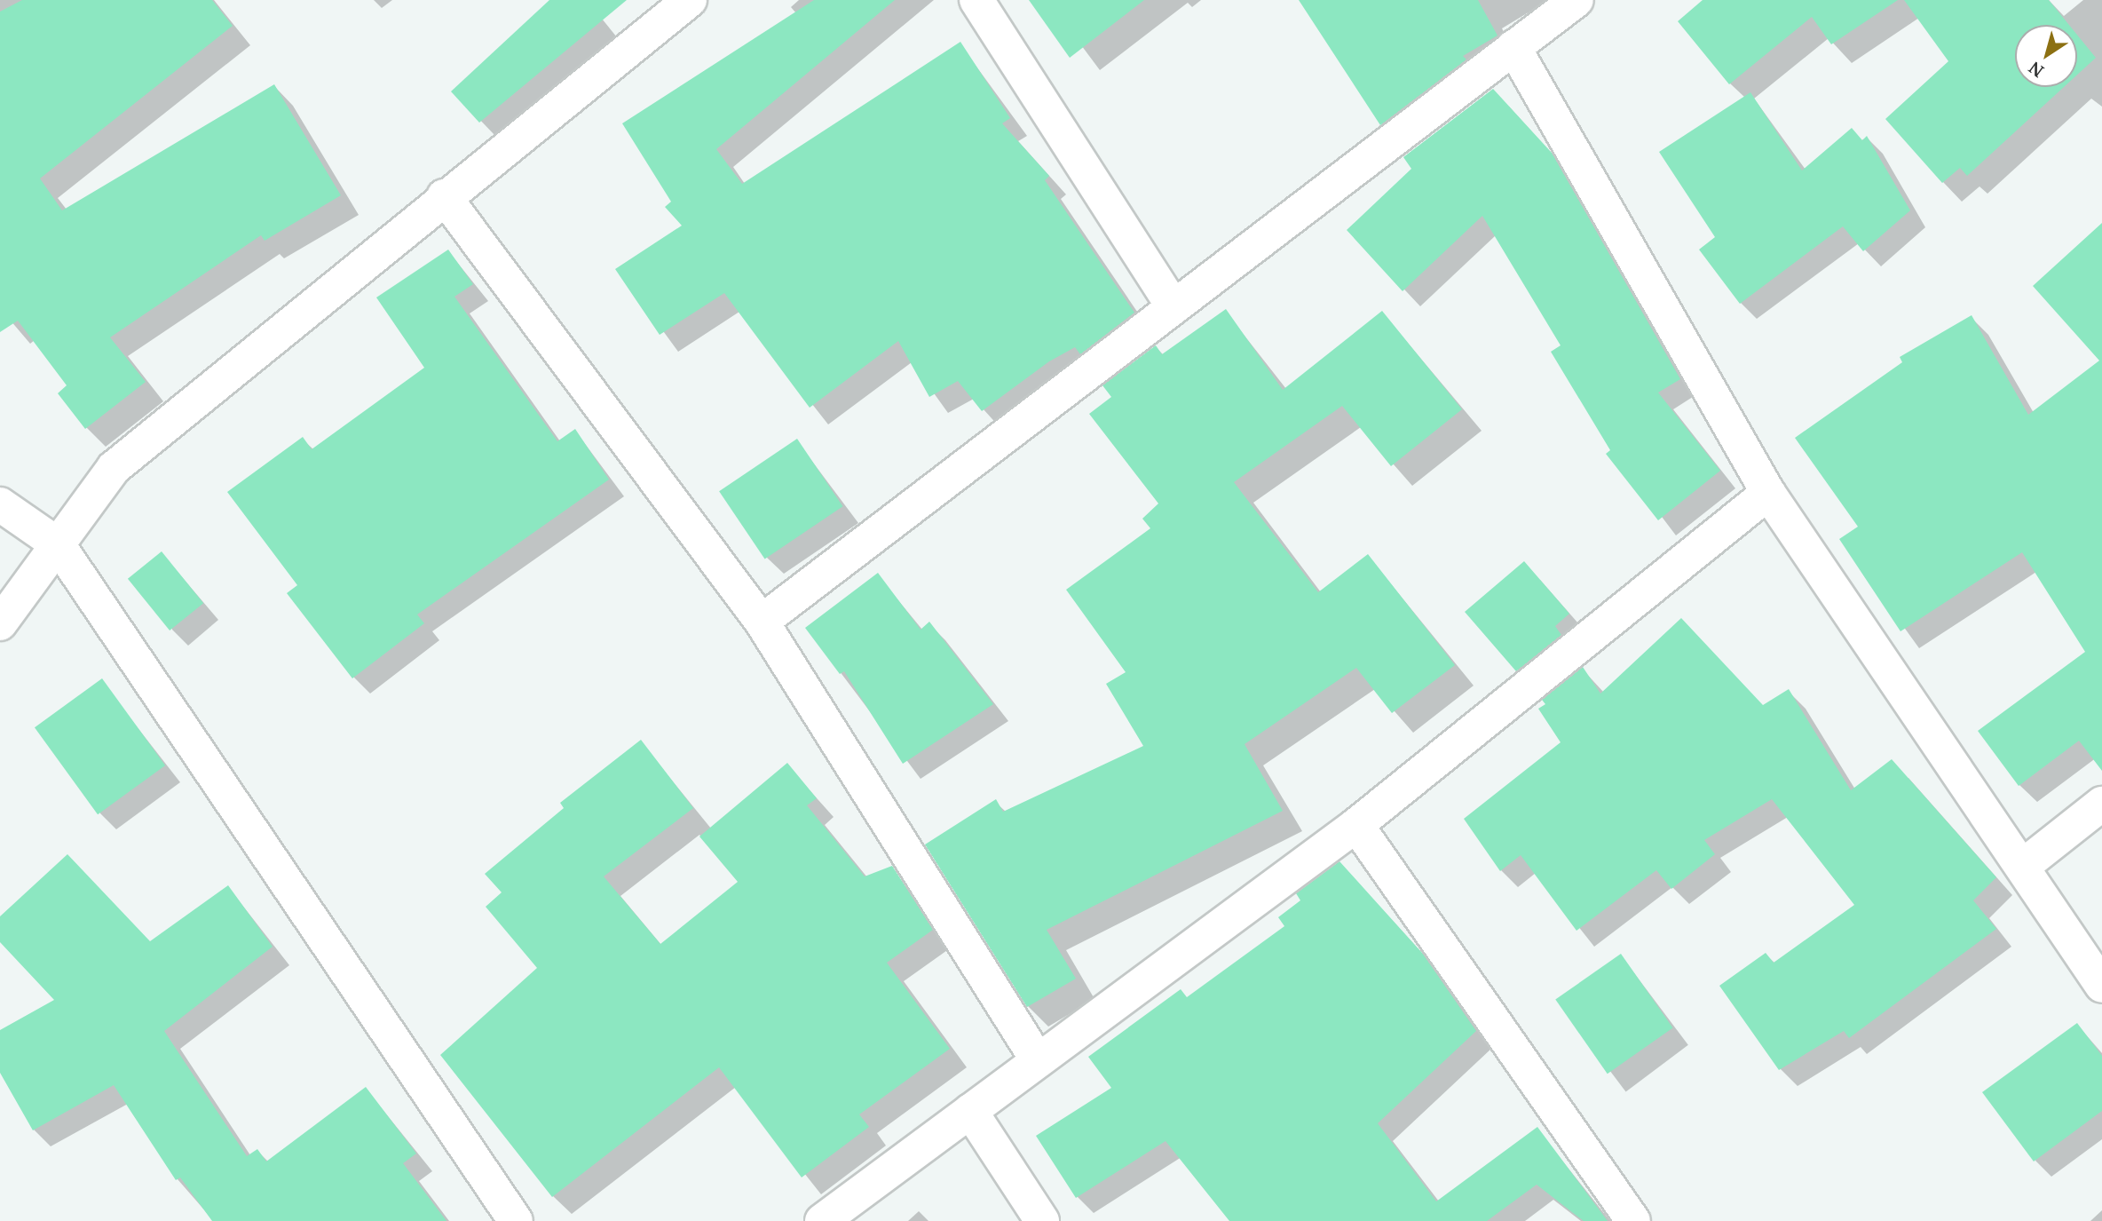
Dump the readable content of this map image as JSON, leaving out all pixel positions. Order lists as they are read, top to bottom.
{
  "north": "bottom left"
}
